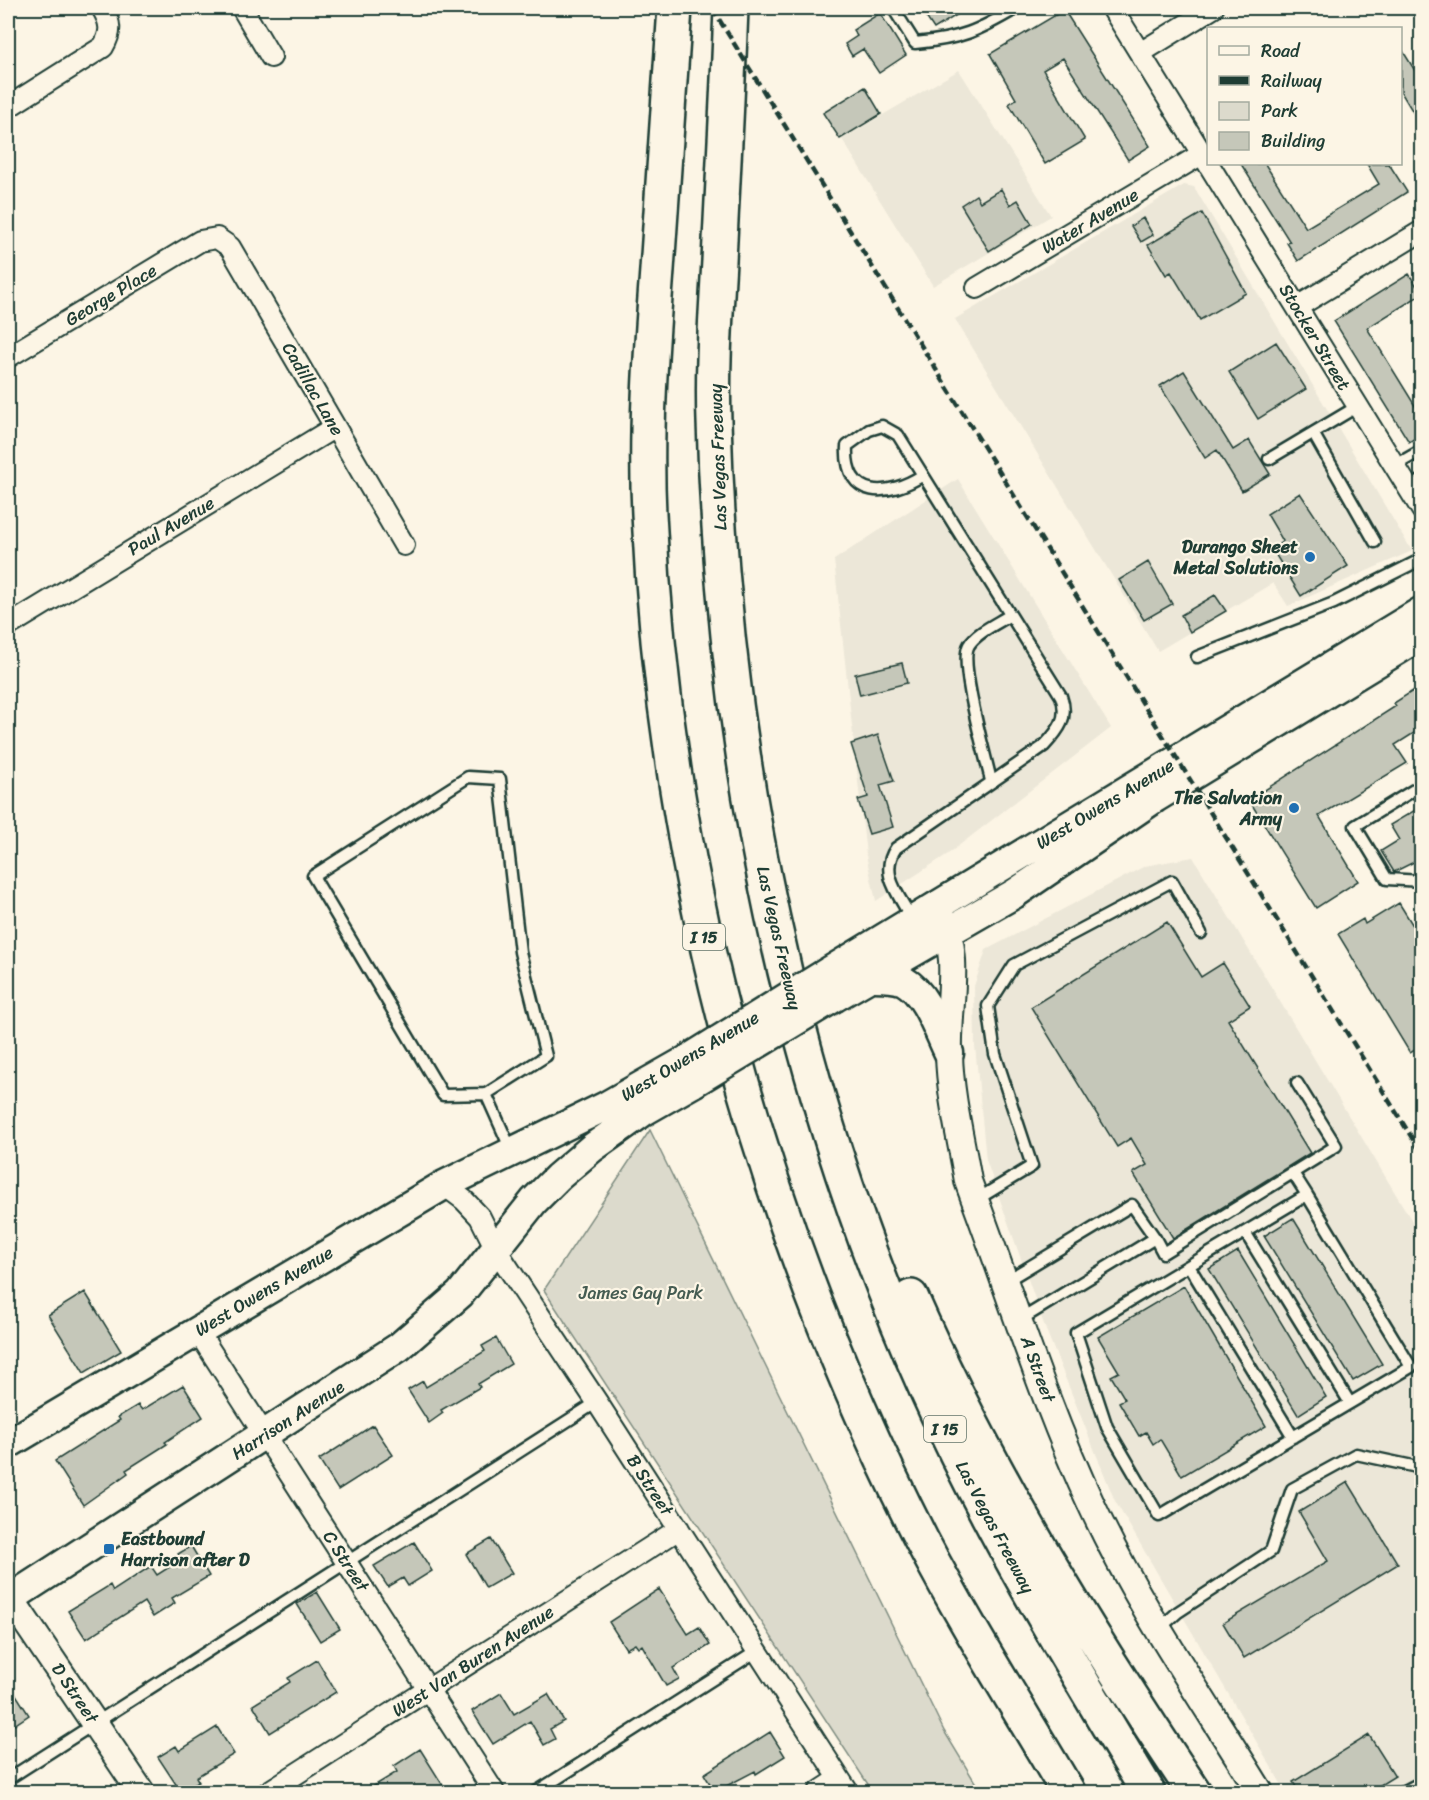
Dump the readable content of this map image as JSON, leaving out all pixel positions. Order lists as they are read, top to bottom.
{
  "streets": {
    "highway": ["Las Vegas Freeway", "I 15"],
    "main road": ["West Owens Avenue", "Harrison Avenue"],
    "street": [
      "Water Avenue",
      "George Place",
      "Stocker Street",
      "Cadillac Lane",
      "Paul Avenue",
      "A Street",
      "B Street",
      "C Street",
      "West Van Buren Avenue",
      "D Street"
    ]
  },
  "crossings": [
    ["Water Avenue", "Stocker Street"],
    ["George Place", "Cadillac Lane"],
    ["Cadillac Lane", "Paul Avenue"],
    ["West Owens Avenue", "A Street"],
    ["West Owens Avenue", "Harrison Avenue"],
    ["West Owens Avenue", "B Street"],
    ["West Owens Avenue", "C Street"],
    ["Harrison Avenue", "B Street"],
    ["Harrison Avenue", "C Street"],
    ["Harrison Avenue", "D Street"],
    ["B Street", "West Van Buren Avenue"],
    ["C Street", "West Van Buren Avenue"]
  ],
  "parks": ["James Gay Park"],
  "places": {
    "other": ["Durango Sheet Metal Solutions", "The Salvation Army"],
    "transit": ["Eastbound Harrison after D"]
  },
  "legend": [
    "Road",
    "Railway",
    "Park",
    "Building"
  ]
}
